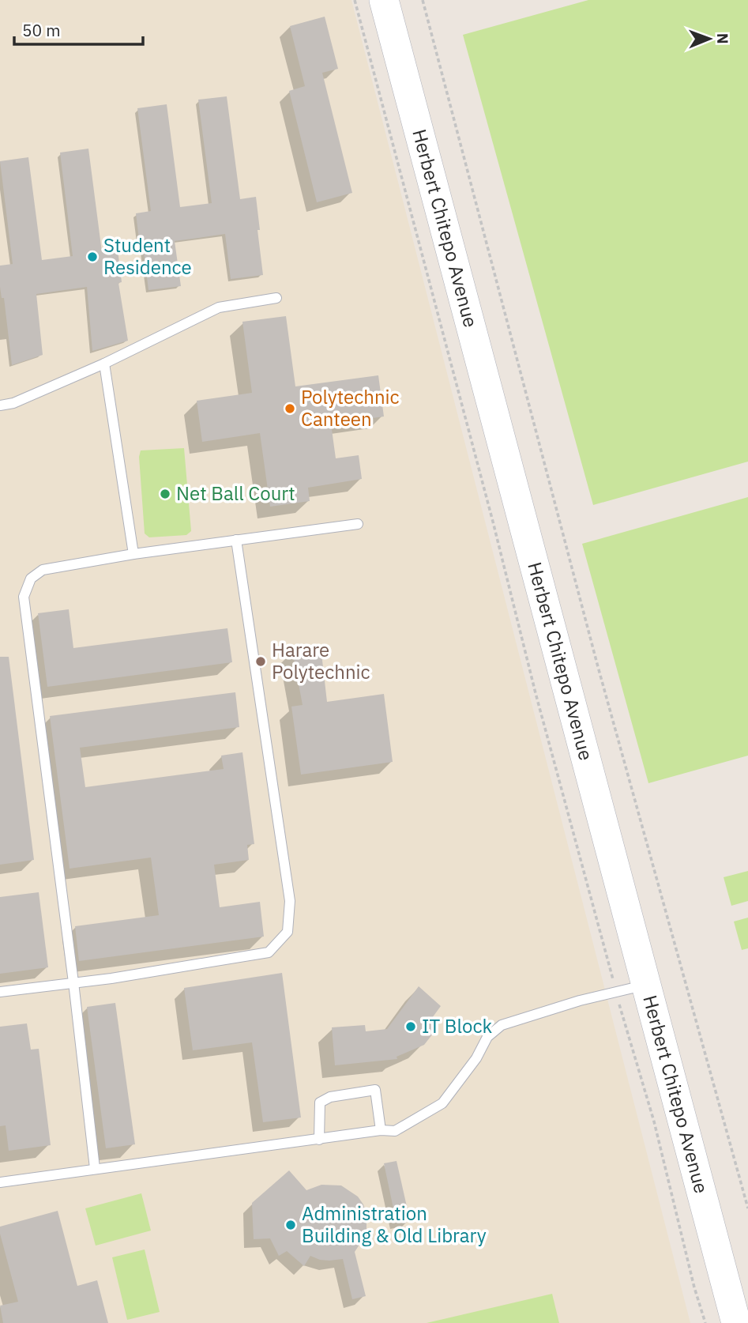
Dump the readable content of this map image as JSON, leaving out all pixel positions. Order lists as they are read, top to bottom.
{
  "streets": {
    "main road": ["Herbert Chitepo Avenue"]
  },
  "places": [
    "Student Residence",
    "Polytechnic Canteen",
    "Net Ball Court",
    "Harare Polytechnic",
    "IT Block",
    "Administration Building & Old Library"
  ],
  "scale_bar": "50 m",
  "north": "right"
}
